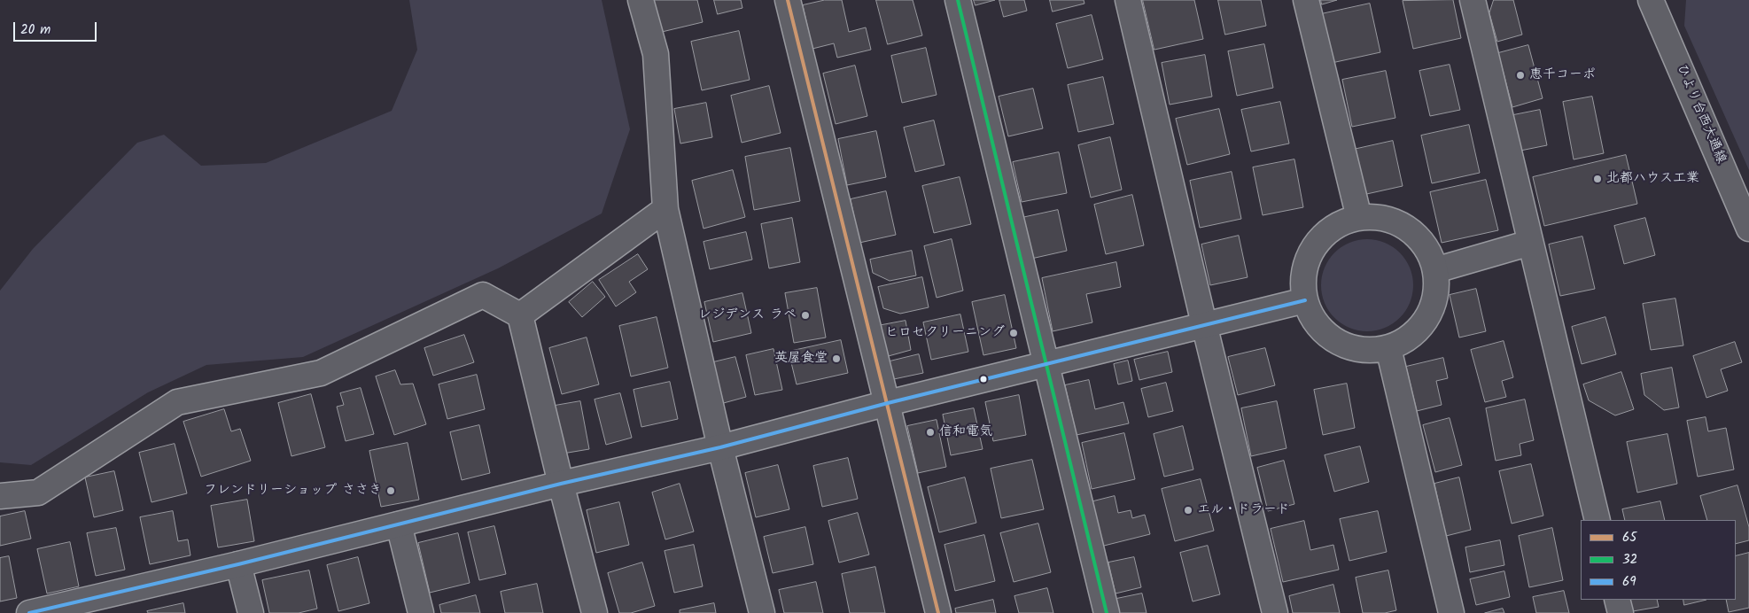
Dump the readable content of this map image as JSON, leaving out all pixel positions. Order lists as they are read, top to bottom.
{
  "streets": {
    "street": ["ひより台西大通線"]
  },
  "places": [
    "恵千コーポ",
    "北都ハウス工業",
    "レジデンス ラペ",
    "ヒロセクリーニング",
    "英屋食堂",
    "信和電気",
    "フレンドリーショップ ささき",
    "エル・ドラード"
  ],
  "lines": ["transit line 65", "transit line 32", "transit line 69"],
  "legend": ["65", "32", "69"],
  "scale_bar": "20 m"
}
